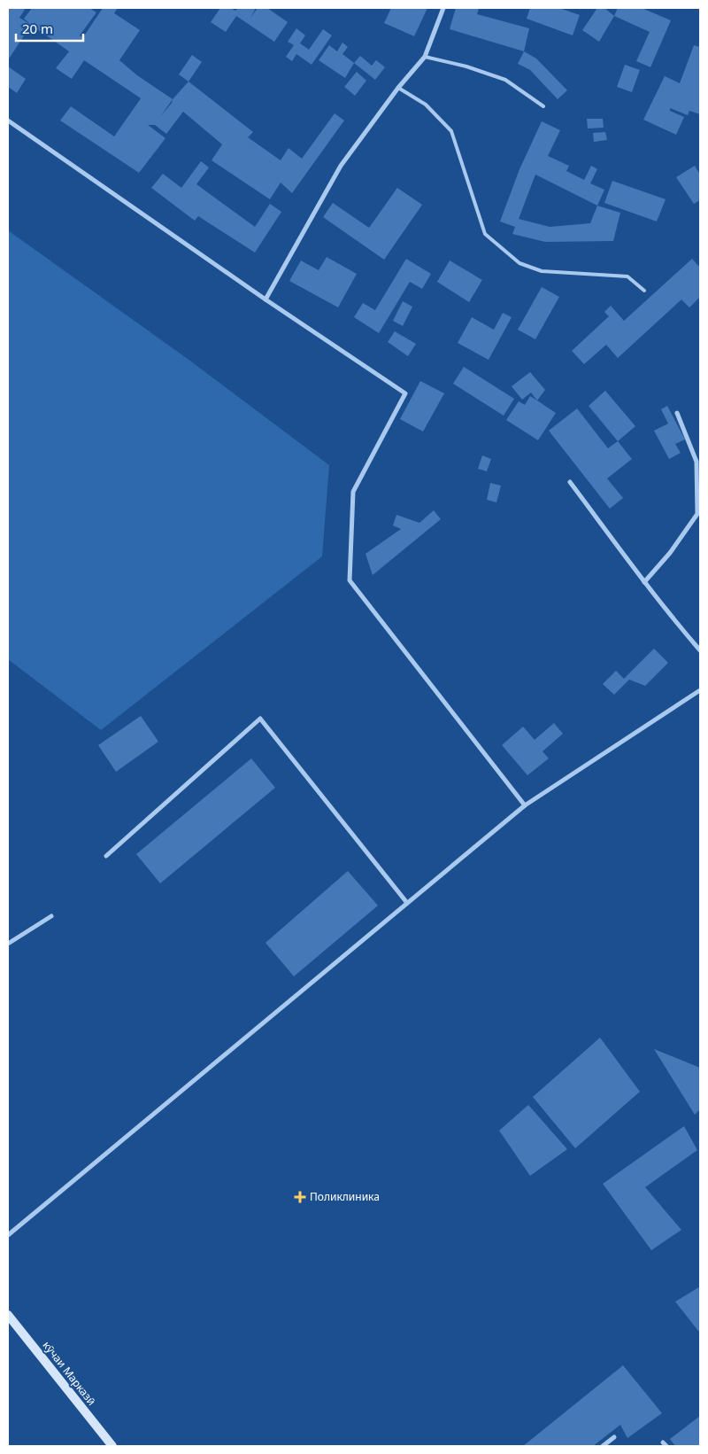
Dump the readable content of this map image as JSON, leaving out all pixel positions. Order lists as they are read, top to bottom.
{
  "streets": {
    "main road": ["кӯчаи Марказӣ"]
  },
  "places": {
    "health": ["Поликлиника"]
  },
  "scale_bar": "20 m"
}
